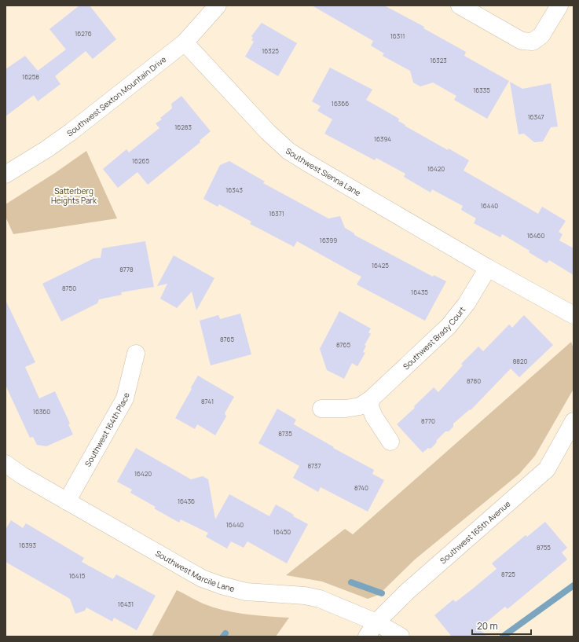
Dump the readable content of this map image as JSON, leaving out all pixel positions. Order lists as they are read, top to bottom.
{
  "streets": {
    "street": [
      "Southwest Sexton Mountain Drive",
      "Southwest Sienna Lane",
      "Southwest Brady Court",
      "Southwest 164th Place",
      "Southwest 165th Avenue",
      "Southwest Marcile Lane"
    ]
  },
  "crossings": [
    ["Southwest Sexton Mountain Drive", "Southwest Sienna Lane"],
    ["Southwest Sienna Lane", "Southwest Brady Court"],
    ["Southwest 164th Place", "Southwest Marcile Lane"],
    ["Southwest 165th Avenue", "Southwest Marcile Lane"]
  ],
  "parks": ["Satterberg Heights Park"],
  "house_numbers": [
    "16276",
    "16311",
    "16325",
    "16323",
    "16258",
    "16335",
    "16366",
    "16347",
    "16283",
    "16394",
    "16265",
    "16420",
    "16343",
    "16440",
    "16371",
    "16460",
    "16399",
    "16425",
    "8778",
    "8750",
    "16435",
    "8765",
    "8765",
    "8820",
    "8780",
    "8741",
    "16360",
    "8770",
    "8735",
    "8737",
    "16420",
    "8740",
    "16436",
    "16440",
    "16450",
    "16393",
    "8755",
    "8725",
    "16415",
    "16431"
  ],
  "scale_bar": "20 m"
}
